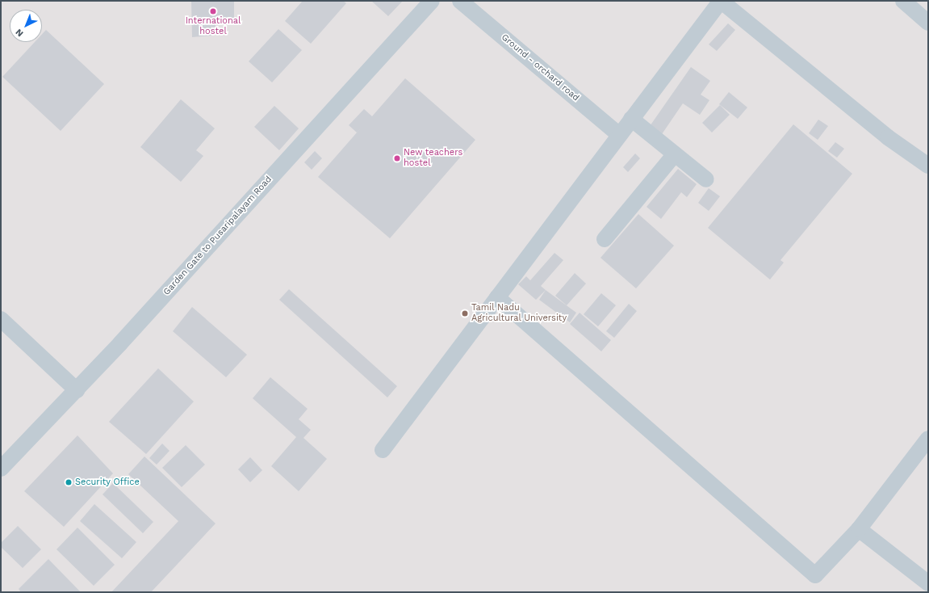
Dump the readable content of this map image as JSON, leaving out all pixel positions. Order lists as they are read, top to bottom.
{
  "streets": {
    "street": ["Ground - orchard road", "Garden Gate to Pusaripalayam Road"]
  },
  "places": [
    "International hostel",
    "New teachers hostel",
    "Tamil Nadu Agricultural University",
    "Security Office"
  ],
  "north": "bottom left"
}
